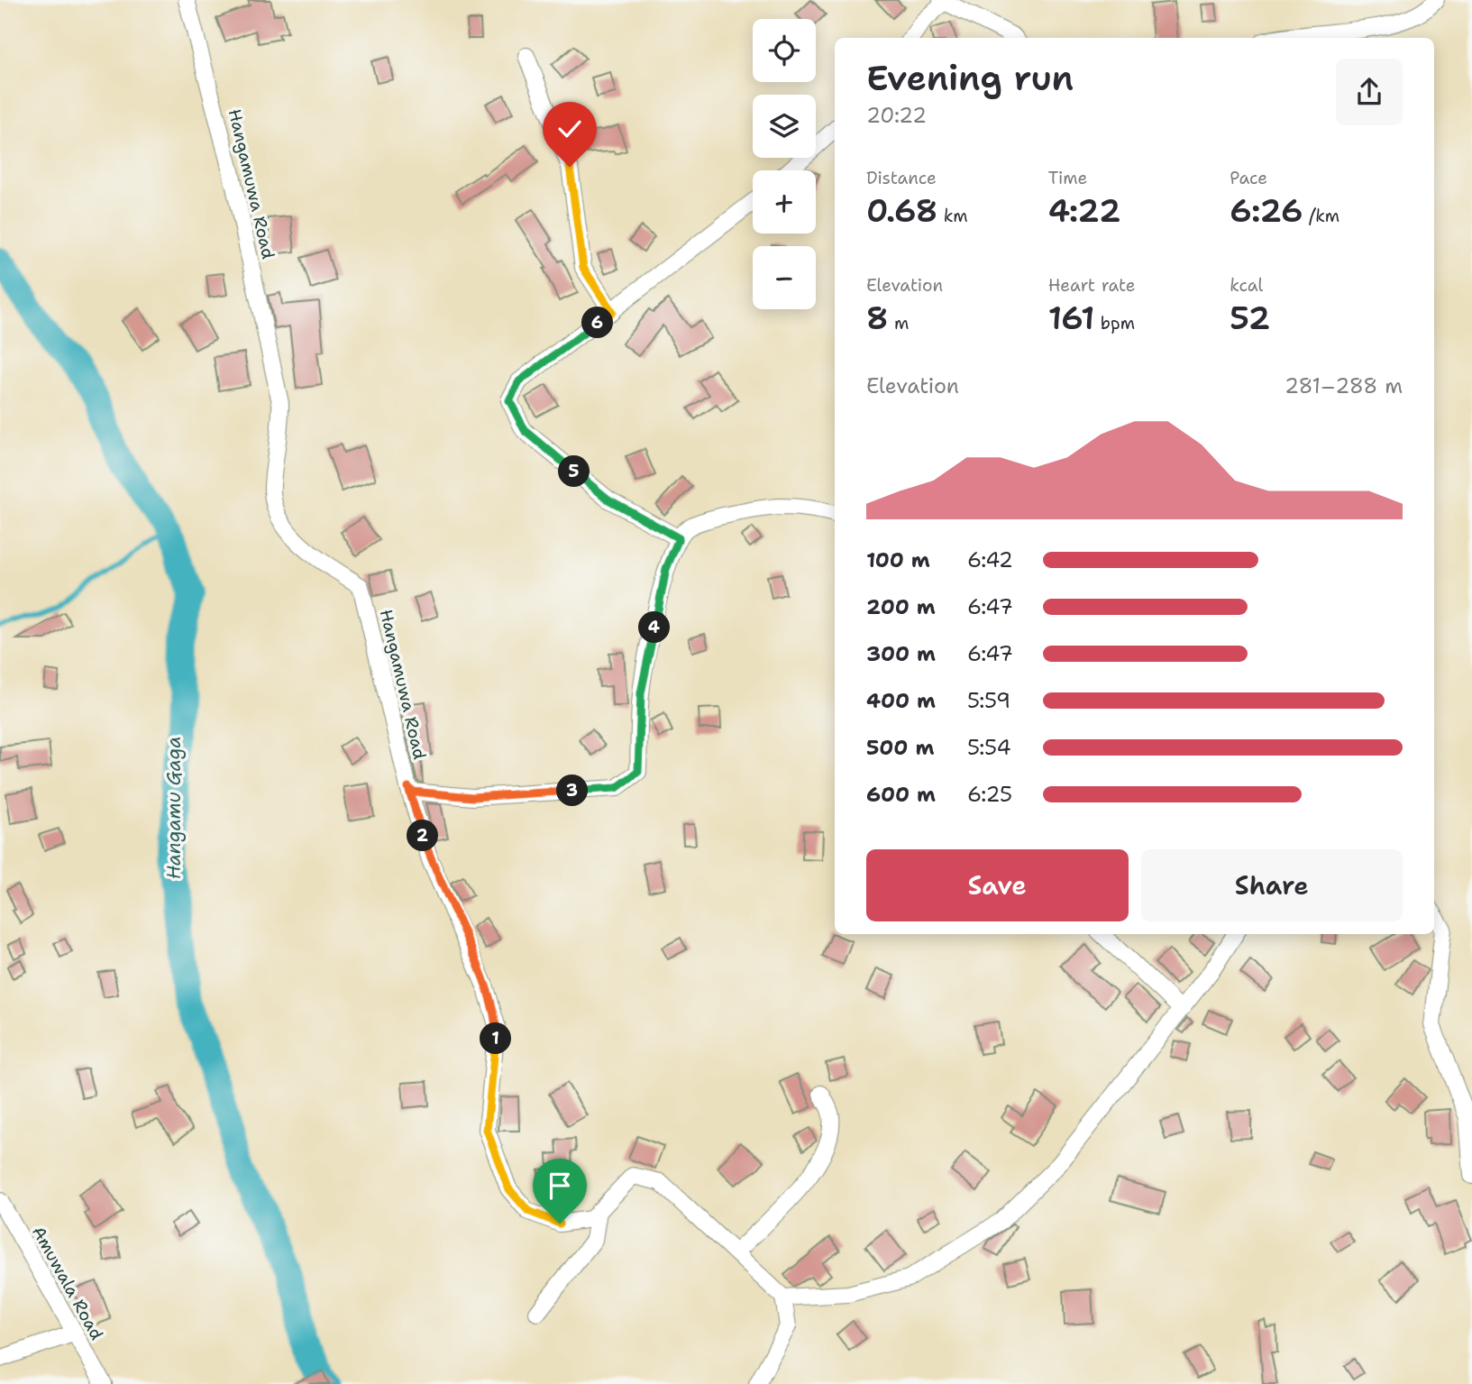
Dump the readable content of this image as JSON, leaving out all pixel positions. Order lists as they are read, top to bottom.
{
  "streets": {
    "street": ["Hangamuwa Road", "Amuwala Road"]
  },
  "water": ["Hangamu Gaga"],
  "page": {
    "map_buttons": ["+", "−"],
    "heading": ["Evening run", "20:22"],
    "stats": [
      ["Distance", "0.68 km"],
      ["Time", "4:22"],
      ["Pace", "6:26 /km"],
      ["Elevation", "8 m"],
      ["Heart rate", "161 bpm"],
      ["kcal", "52"]
    ],
    "pins": [
      "6",
      "5",
      "4",
      "3",
      "2",
      "1"
    ],
    "chart": ["Elevation", "281–288 m"],
    "list": [
      {
        "name": "100 m",
        "note": "6:42"
      },
      {
        "name": "200 m",
        "note": "6:47"
      },
      {
        "name": "300 m",
        "note": "6:47"
      },
      {
        "name": "400 m",
        "note": "5:59"
      },
      {
        "name": "500 m",
        "note": "5:54"
      },
      {
        "name": "600 m",
        "note": "6:25"
      }
    ],
    "buttons": ["Save", "Share"]
  }
}
